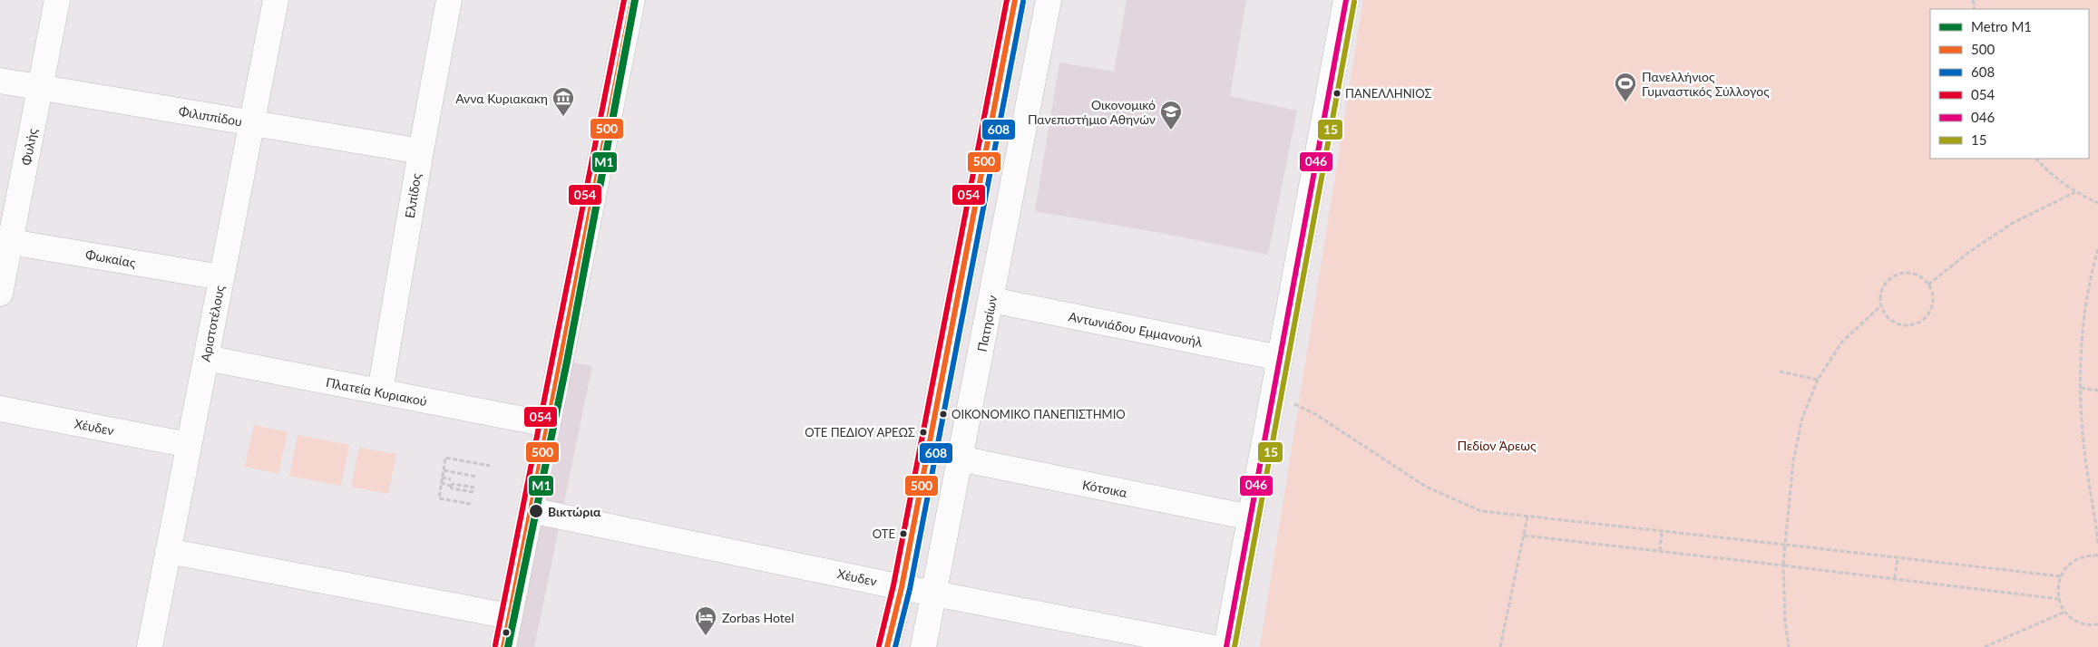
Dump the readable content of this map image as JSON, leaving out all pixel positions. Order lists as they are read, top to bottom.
{
  "streets": {
    "street": [
      "Φιλιππίδου",
      "Φυλής",
      "Ελπίδος",
      "Φωκαίας",
      "Αριστοτέλους",
      "Πατησίων",
      "Αντωνιάδου Εμμανουήλ",
      "Πλατεία Κυριακού",
      "Χέυδεν",
      "Κότσικα"
    ]
  },
  "crossings": [
    ["Φιλιππίδου", "Φυλής"],
    ["Φιλιππίδου", "Ελπίδος"],
    ["Φιλιππίδου", "Αριστοτέλους"],
    ["Φυλής", "Φωκαίας"],
    ["Ελπίδος", "Πλατεία Κυριακού"],
    ["Φωκαίας", "Αριστοτέλους"],
    ["Αριστοτέλους", "Πλατεία Κυριακού"],
    ["Αριστοτέλους", "Χέυδεν"],
    ["Πατησίων", "Αντωνιάδου Εμμανουήλ"],
    ["Πατησίων", "Χέυδεν"],
    ["Πατησίων", "Κότσικα"]
  ],
  "parks": ["Πεδίον Άρεως"],
  "places": {
    "other": [
      "ΠΑΝΕΛΛΗΝΙΟΣ",
      "ΟΙΚΟΝΟΜΙΚΟ ΠΑΝΕΠΙΣΤΗΜΙΟ",
      "ΟΤΕ ΠΕΔΙΟΥ ΑΡΕΩΣ",
      "Βικτώρια",
      "ΟΤΕ"
    ],
    "sports": ["Πανελλήνιος Γυμναστικός Σύλλογος"],
    "museum": ["Αννα Κυριακακη"],
    "school or university": ["Οικονομικό Πανεπιστήμιο Αθηνών"],
    "hotel": ["Zorbas Hotel"]
  },
  "lines": [
    "metro line Μ1",
    "transit line 500",
    "transit line 054",
    "transit line 046",
    "transit line 608",
    "transit line 15"
  ],
  "legend": [
    "Metro Μ1",
    "500",
    "608",
    "054",
    "046",
    "15"
  ]
}
